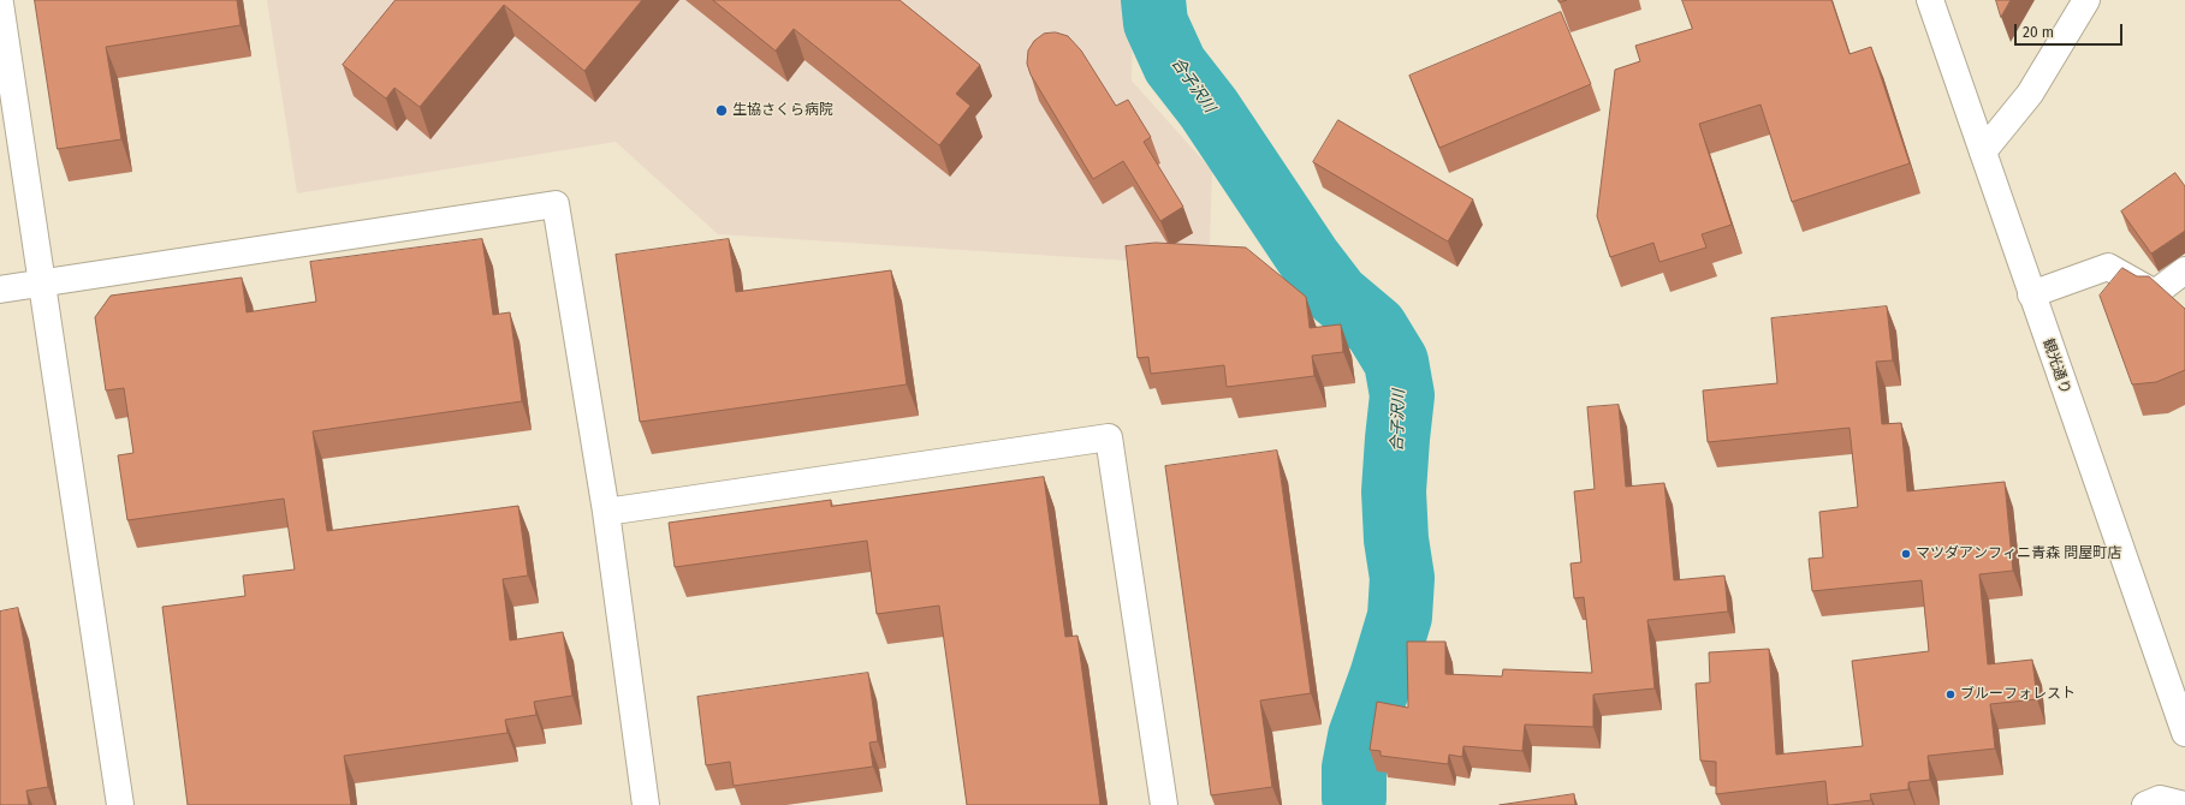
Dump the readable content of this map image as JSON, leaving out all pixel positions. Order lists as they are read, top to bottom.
{
  "streets": {
    "main road": ["観光通り"]
  },
  "water": ["合子沢川"],
  "places": ["生協さくら病院", "マツダアンフィニ青森 問屋町店", "ブルーフォレスト"],
  "scale_bar": "20 m"
}
